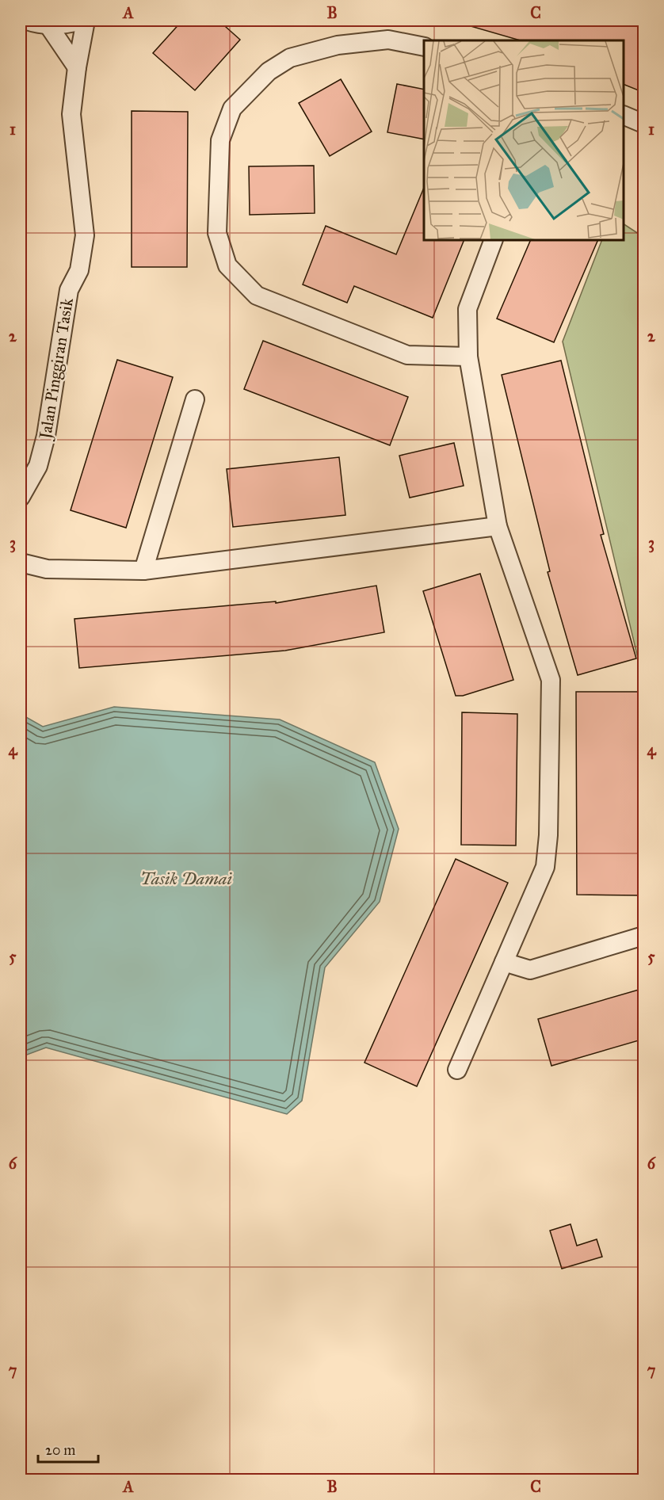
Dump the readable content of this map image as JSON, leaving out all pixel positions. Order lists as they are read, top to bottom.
{
  "streets": {
    "street": ["Jalan Pinggiran Tasik"]
  },
  "water": ["Tasik Damai"],
  "scale_bar": "20 m",
  "grid": {
    "columns": ["A", "B", "C"],
    "rows": [
      "1",
      "2",
      "3",
      "4",
      "5",
      "6",
      "7"
    ]
  }
}
